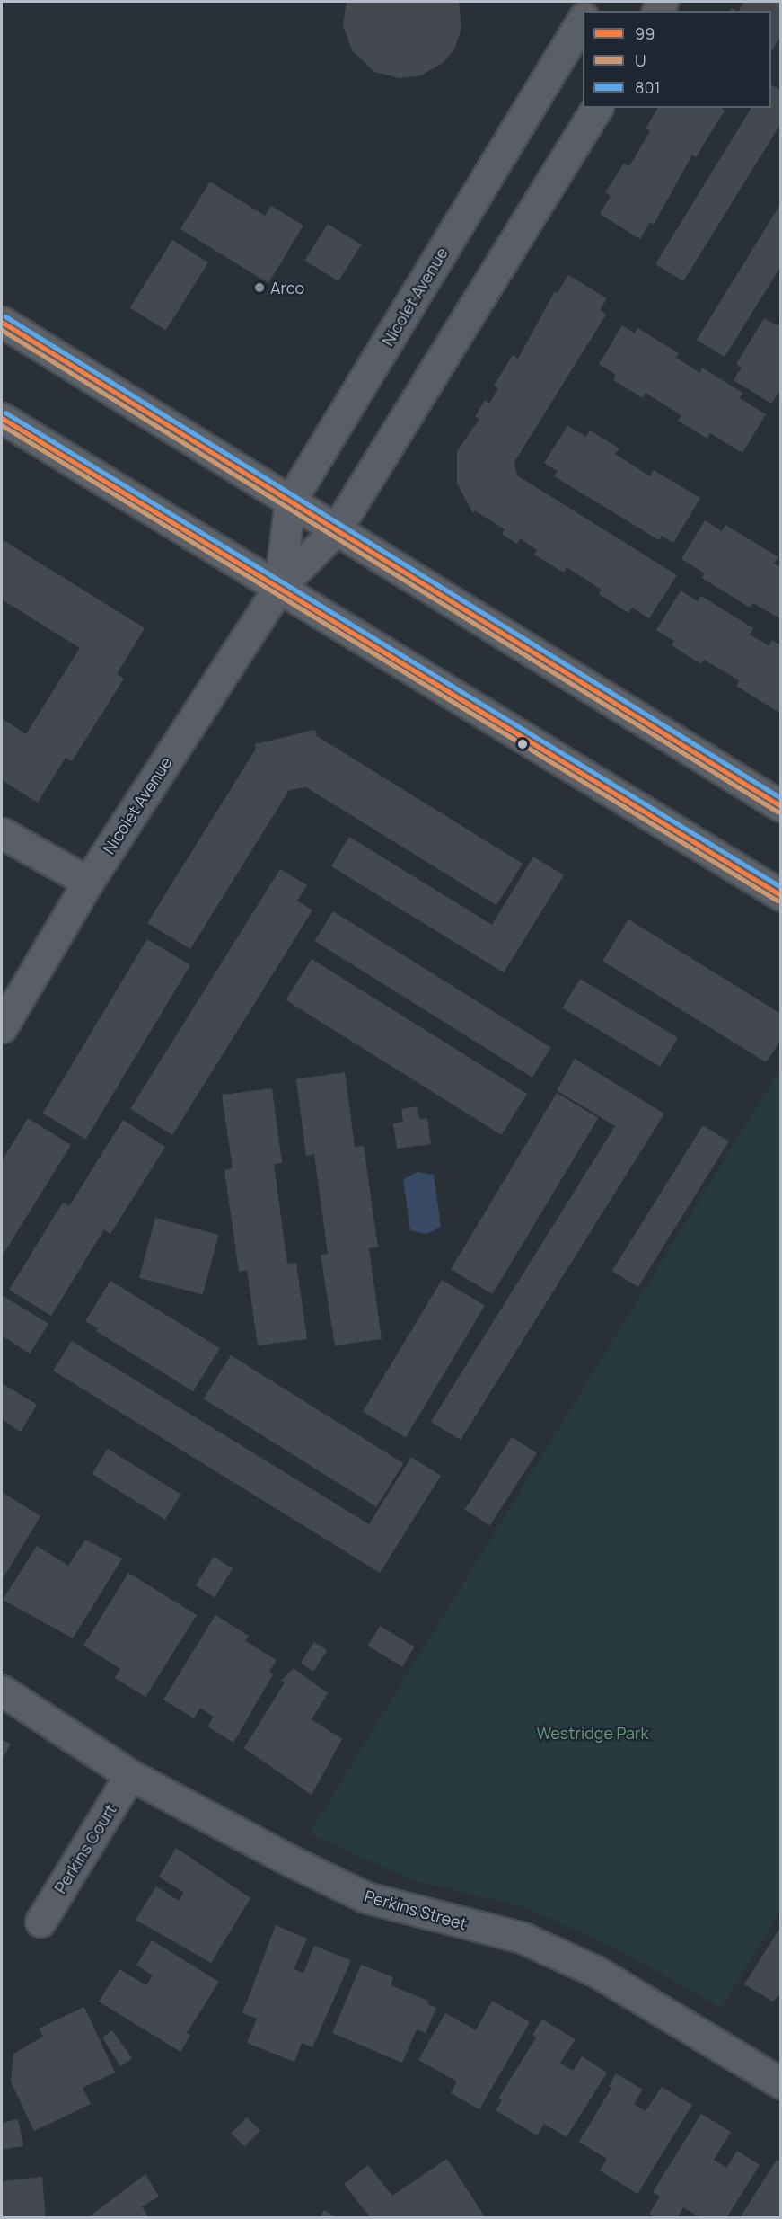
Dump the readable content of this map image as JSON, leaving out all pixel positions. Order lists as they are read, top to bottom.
{
  "streets": {
    "street": ["Nicolet Avenue", "Perkins Court", "Perkins Street"]
  },
  "crossings": [
    ["Perkins Court", "Perkins Street"]
  ],
  "parks": ["Westridge Park"],
  "places": ["Arco"],
  "lines": ["transit line 801", "transit line 99", "transit line U"],
  "legend": ["99", "U", "801"]
}
